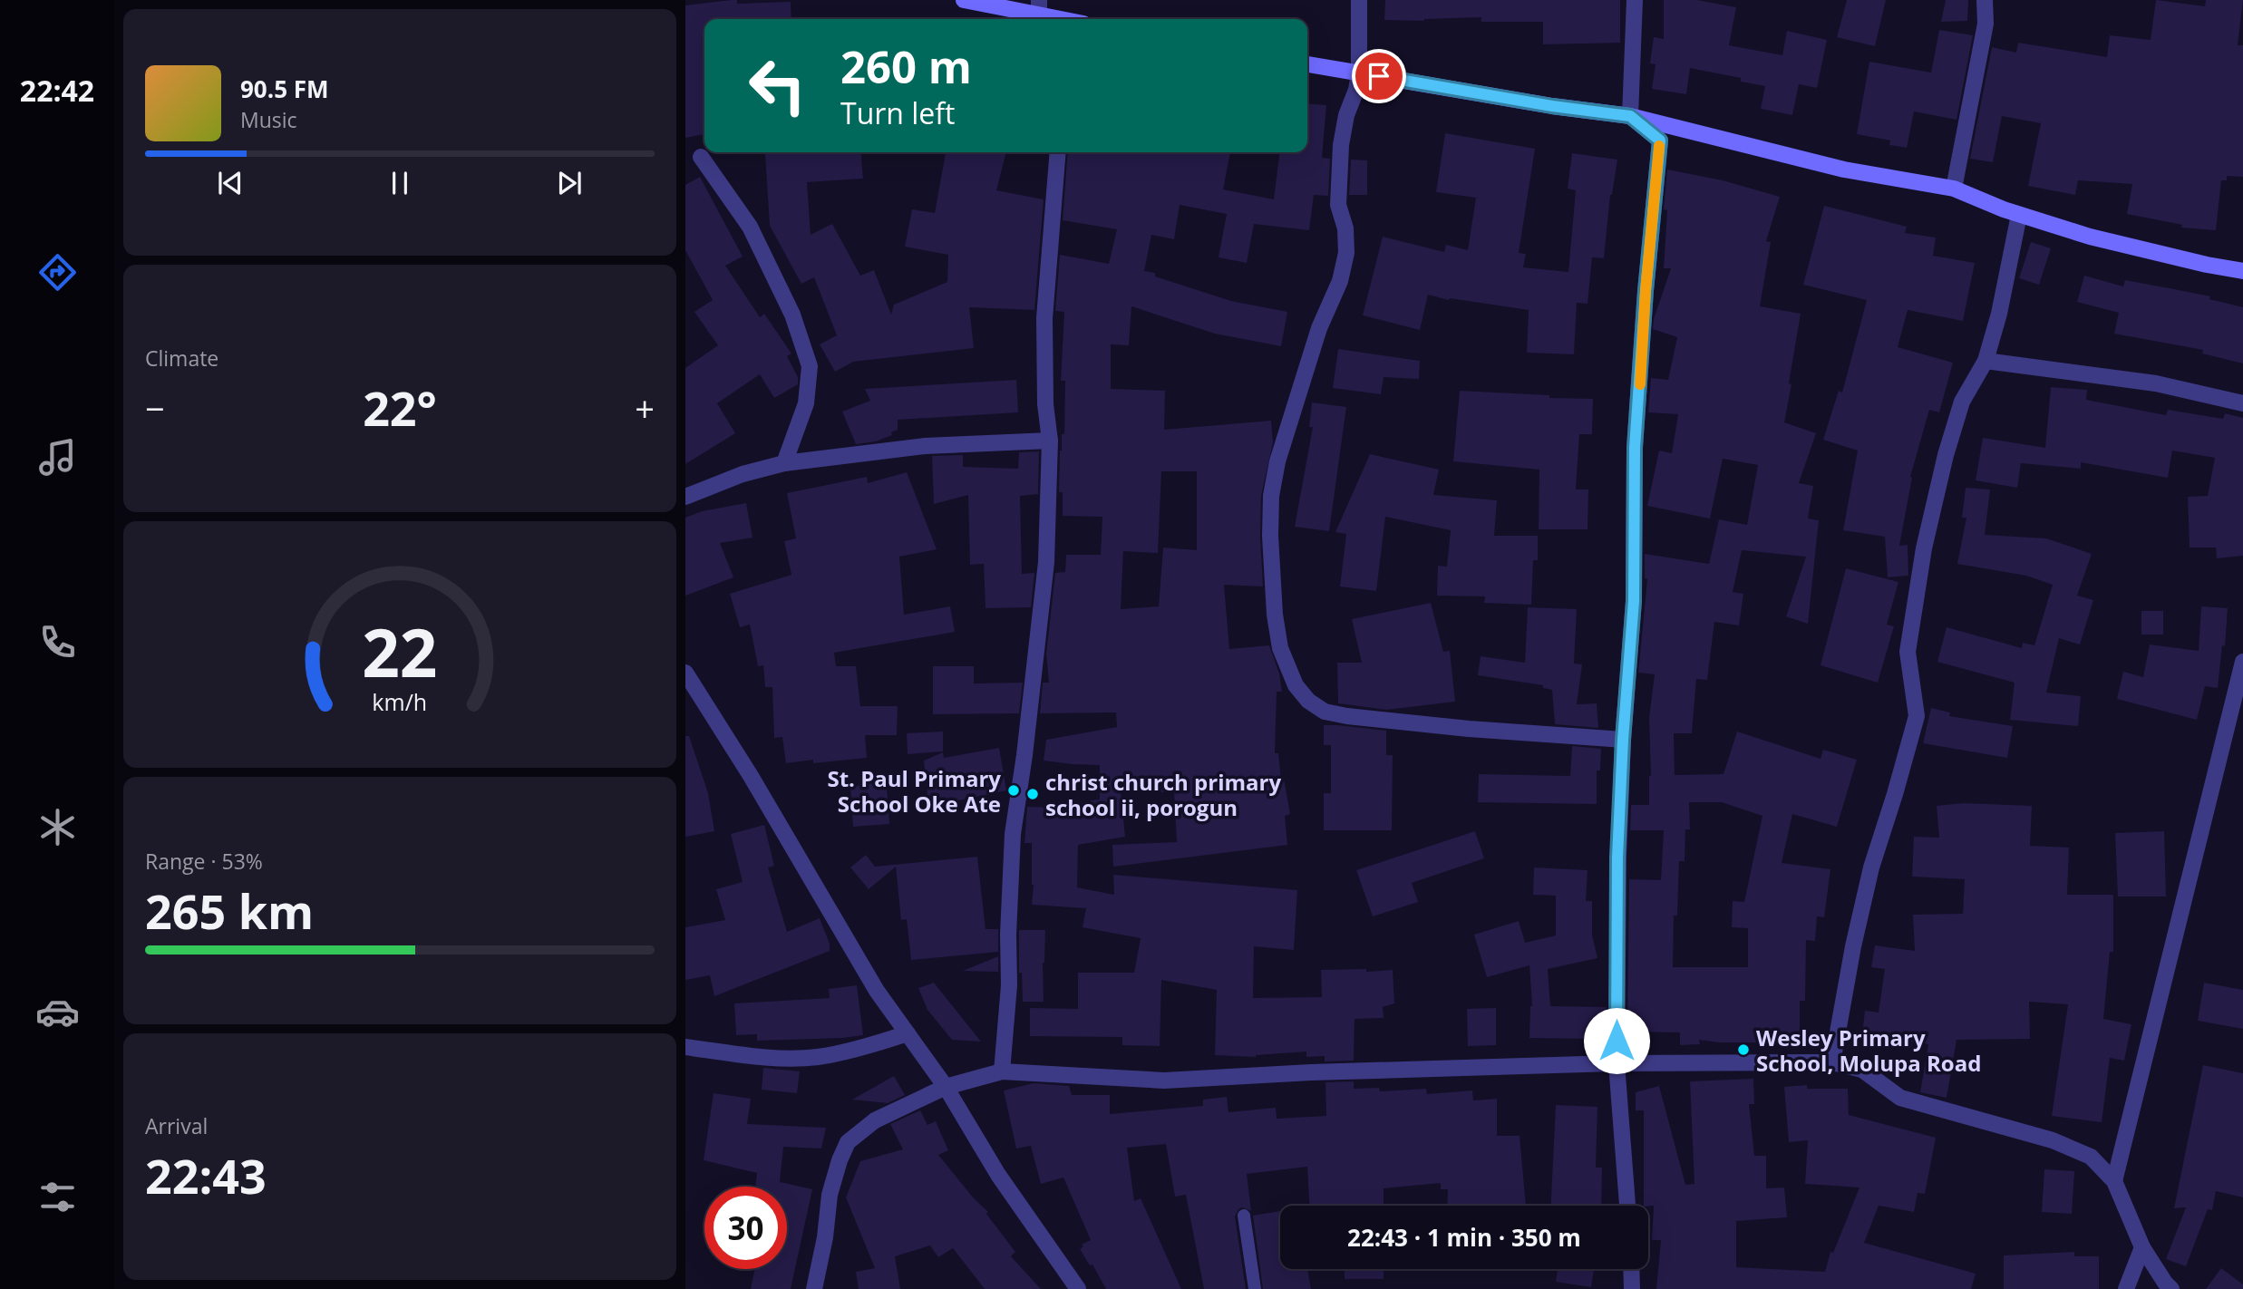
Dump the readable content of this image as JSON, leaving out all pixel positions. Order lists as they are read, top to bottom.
{
  "places": ["St. Paul Primary School Oke Ate", "christ church primary school ii, porogun", "Wesley Primary School, Molupa Road"],
  "page": {
    "tabs": "22:42",
    "turn": ["260 m", "Turn left"],
    "song": ["90.5 FM", "Music"],
    "tile": [
      "Climate",
      ["Range · 53%", "265 km"],
      ["Arrival", "22:43"]
    ],
    "heat": ["−", "22°", "+"],
    "limit": "30",
    "trip": "22:43 · 1 min · 350 m",
    "gauge": ["22", "km/h"]
  }
}
